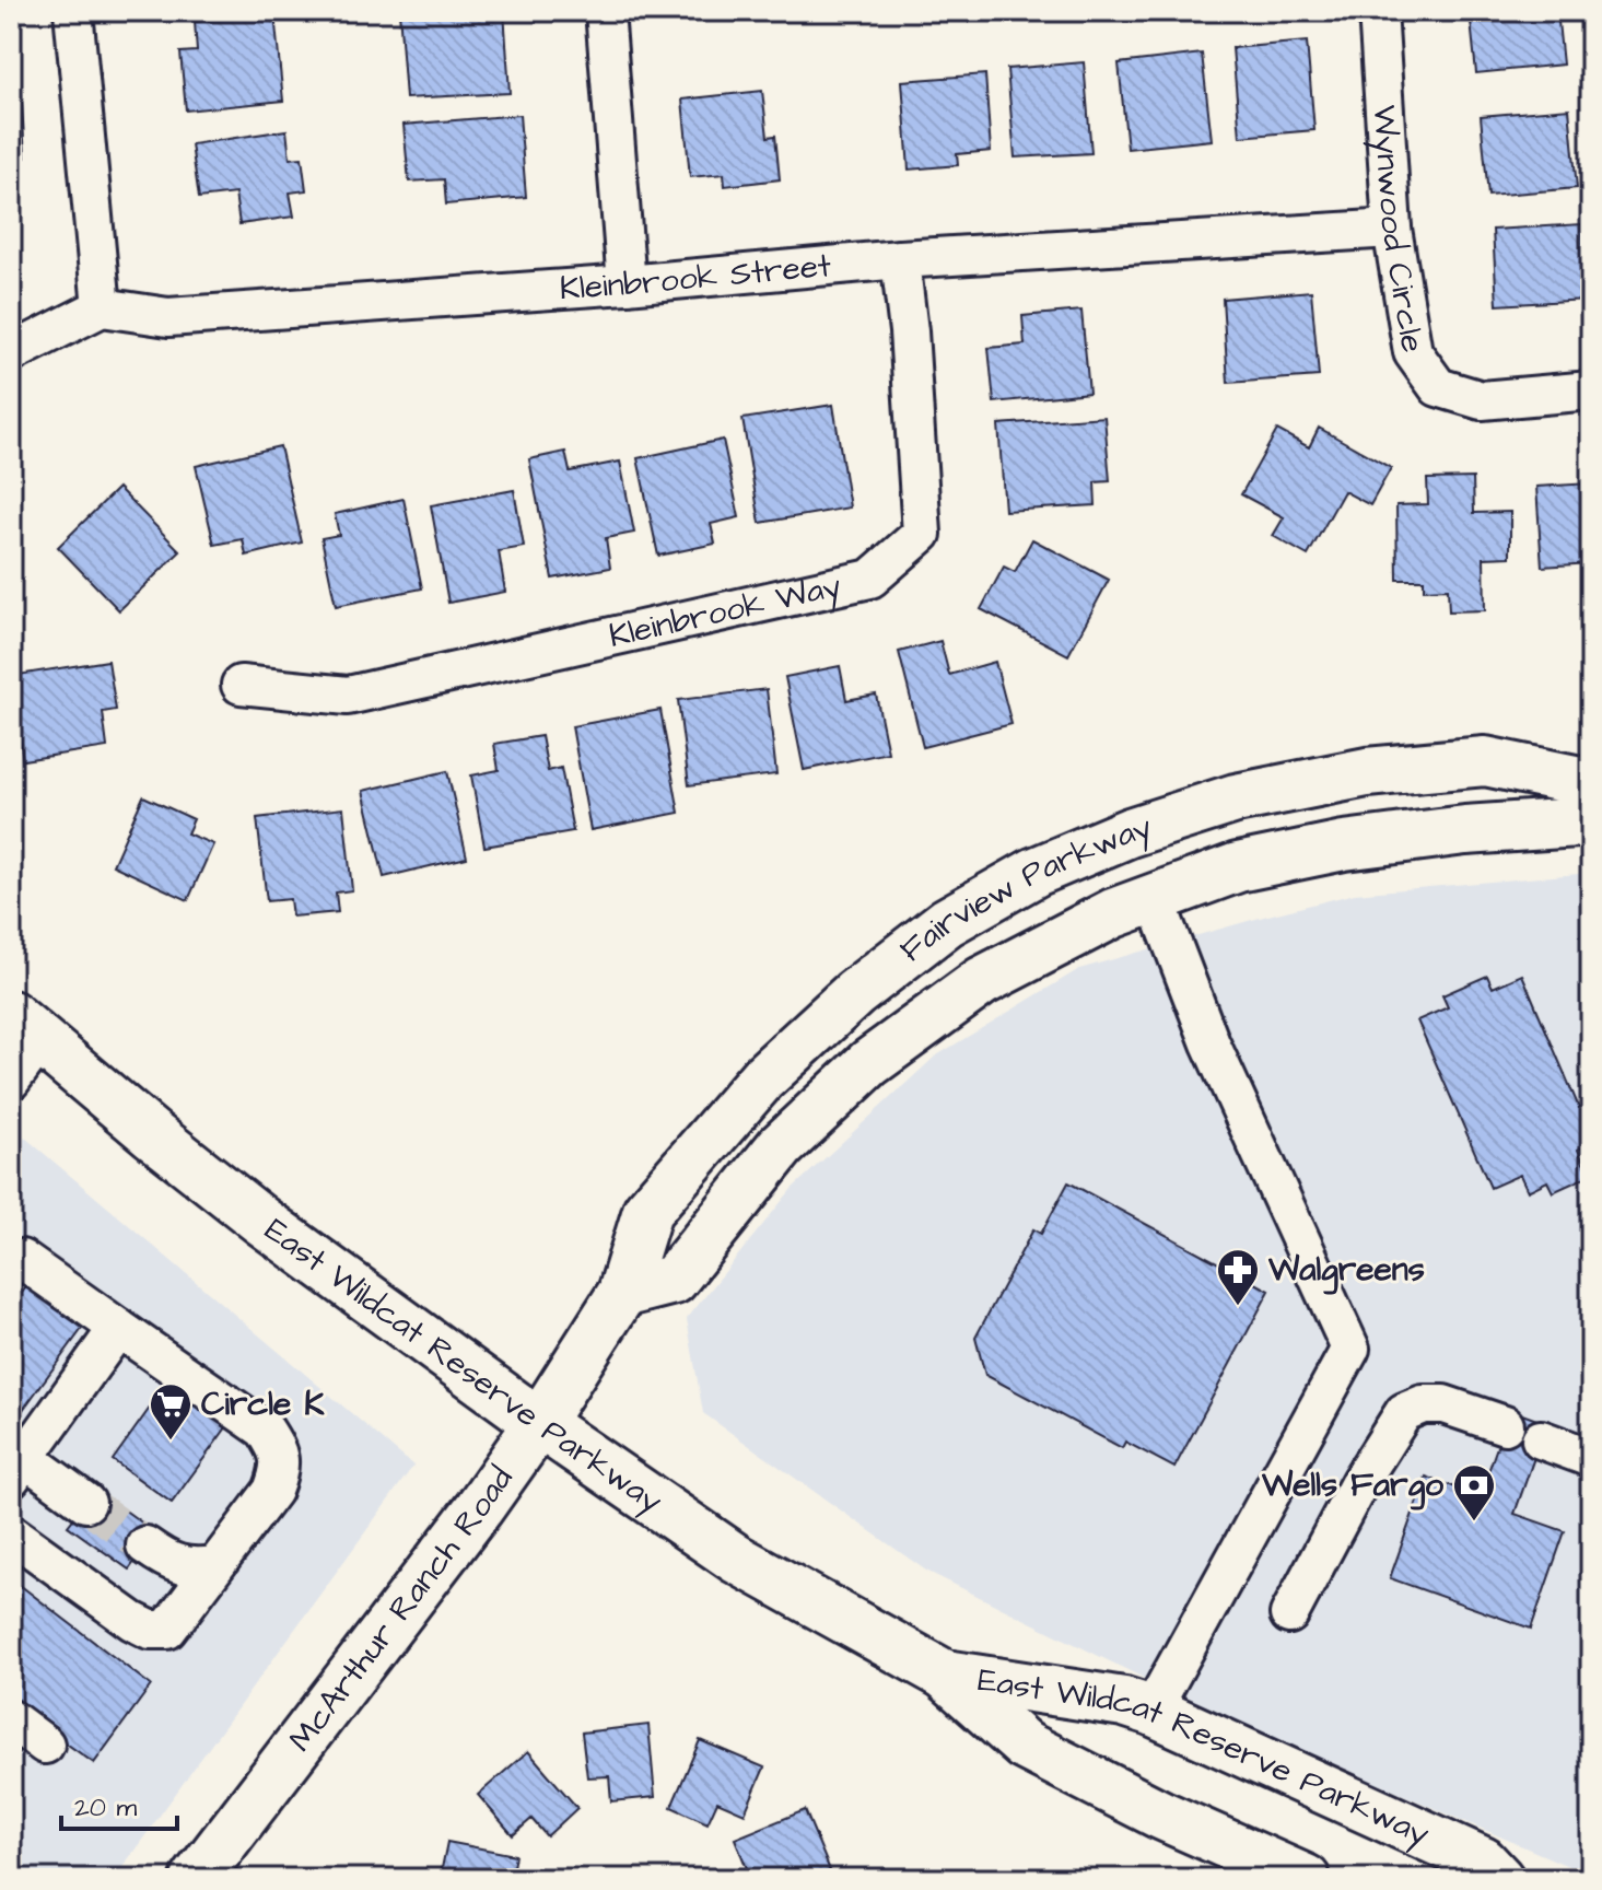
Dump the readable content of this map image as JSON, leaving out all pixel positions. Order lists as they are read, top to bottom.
{
  "streets": {
    "main road": ["Fairview Parkway", "East Wildcat Reserve Parkway", "McArthur Ranch Road"],
    "street": ["Wynwood Circle", "Kleinbrook Street", "Kleinbrook Way"]
  },
  "crossings": [
    ["Wynwood Circle", "Kleinbrook Street"],
    ["Kleinbrook Street", "Kleinbrook Way"],
    ["Fairview Parkway", "East Wildcat Reserve Parkway"],
    ["Fairview Parkway", "McArthur Ranch Road"],
    ["East Wildcat Reserve Parkway", "McArthur Ranch Road"]
  ],
  "places": {
    "pharmacy": ["Walgreens"],
    "supermarket": ["Circle K"],
    "bank": ["Wells Fargo"]
  },
  "scale_bar": "20 m"
}
